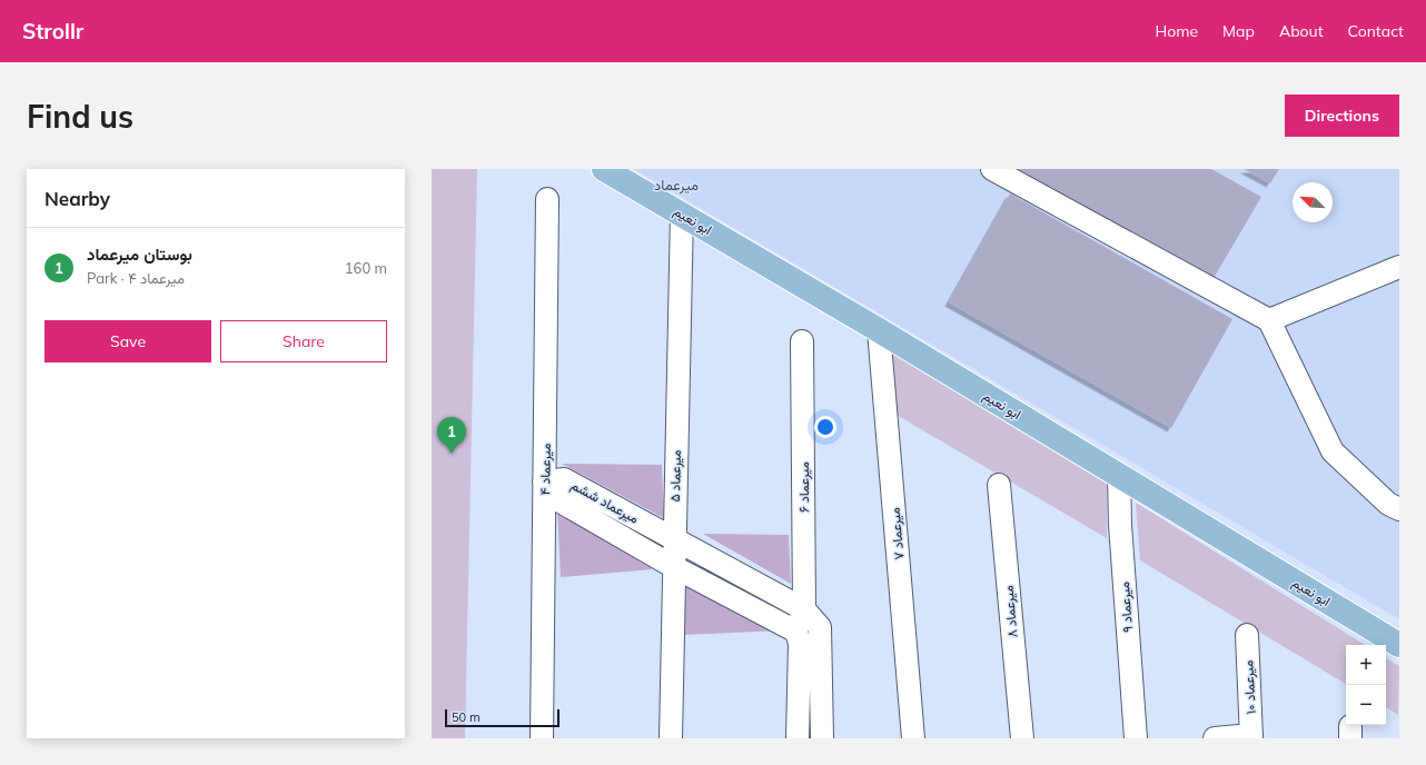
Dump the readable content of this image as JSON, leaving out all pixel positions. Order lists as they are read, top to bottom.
{
  "streets": {
    "main road": ["ابو نعیم"],
    "street": [
      "میرعماد ۴",
      "میرعماد ۵",
      "میرعماد ۶",
      "میرعماد ششم",
      "میرعماد ۷",
      "میرعماد ۹",
      "میرعماد ۸",
      "میرعماد ۱۰"
    ]
  },
  "crossings": [
    ["ابو نعیم", "میرعماد ۵"],
    ["ابو نعیم", "میرعماد ۷"],
    ["ابو نعیم", "میرعماد ۹"],
    ["میرعماد ۴", "میرعماد ششم"],
    ["میرعماد ۵", "میرعماد ششم"],
    ["میرعماد ۶", "میرعماد ششم"]
  ],
  "districts": ["میرعماد"],
  "scale_bar": "50 m",
  "north": "top left",
  "page": {
    "header": "Strollr",
    "nav": [
      "Home",
      "Map",
      "About",
      "Contact"
    ],
    "buttons": [
      "Directions",
      ["Save", "Share"]
    ],
    "title": "Find us",
    "heading": "Nearby",
    "list": [
      {
        "mark": "1",
        "name": "بوستان میرعماد",
        "note": "Park · میرعماد ۴",
        "value": "160 m"
      }
    ],
    "pins": "1",
    "map_buttons": ["+", "−"],
    "scale": "50 m"
  }
}
